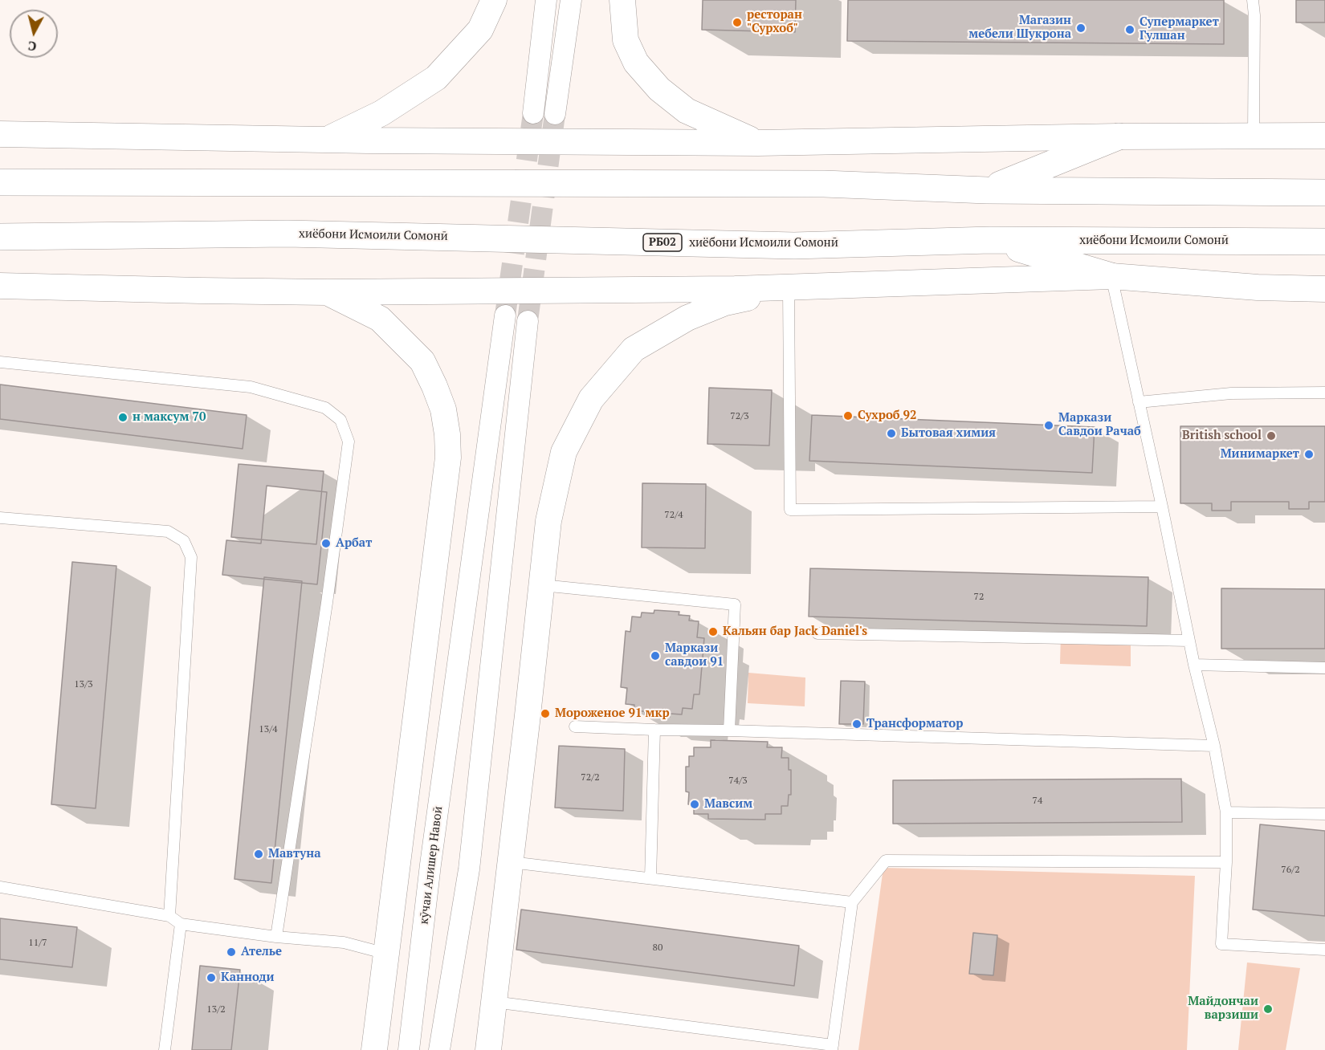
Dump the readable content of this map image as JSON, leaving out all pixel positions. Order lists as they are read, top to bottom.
{
  "streets": {
    "highway": ["хиёбони Исмоили Сомонӣ", "РБ02"],
    "street": ["кӯчаи Алишер Навоӣ"]
  },
  "places": [
    "ресторан \"Сурхоб\"",
    "Магазин мебели Шукрона",
    "Супермаркет Гулшан",
    "Сухроб 92",
    "н максум 70",
    "Маркази Савдои Рачаб",
    "Бытовая химия",
    "British school",
    "Минимаркет",
    "Арбат",
    "Кальян бар Jack Daniel's",
    "Маркази савдои 91",
    "Мороженое 91 мкр",
    "Трансформатор",
    "Мавсим",
    "Мавтуна",
    "Ателье",
    "Канноди",
    "Майдончаи варзиши"
  ],
  "house_numbers": [
    "72/3",
    "72/4",
    "72",
    "13/3",
    "13/4",
    "72/2",
    "74/3",
    "74",
    "76/2",
    "11/7",
    "80",
    "13/2"
  ],
  "north": "bottom"
}
